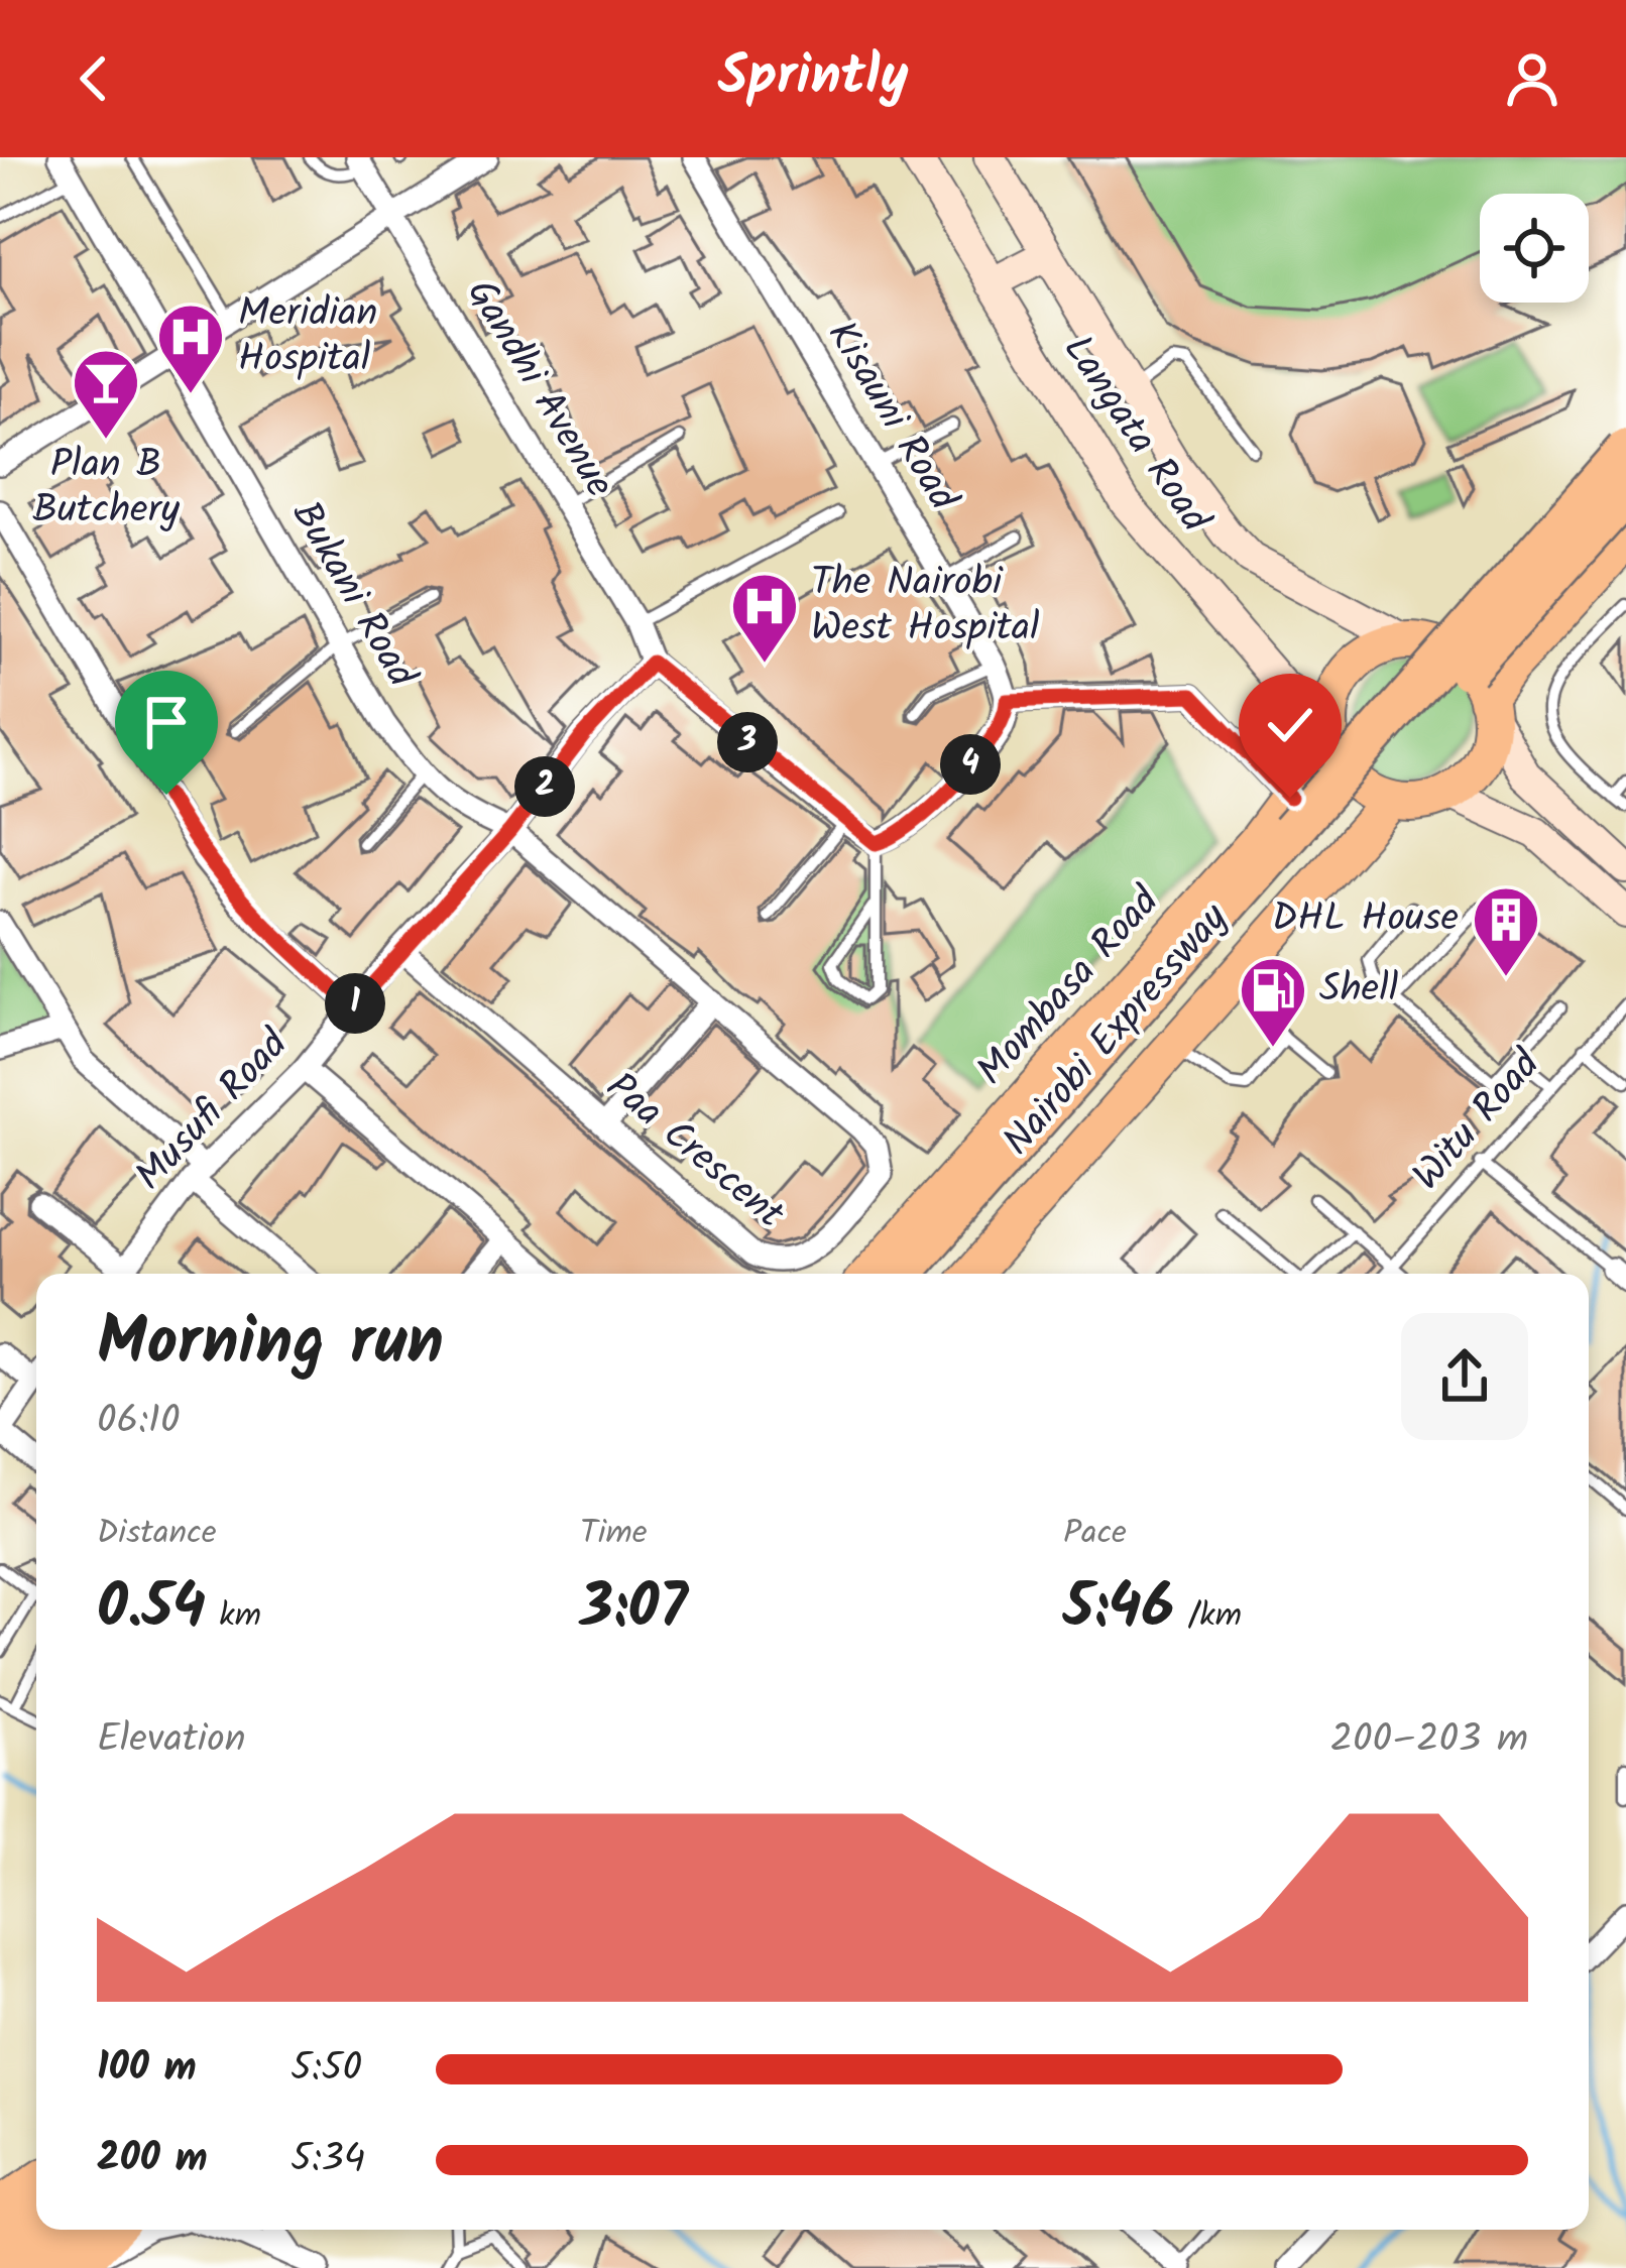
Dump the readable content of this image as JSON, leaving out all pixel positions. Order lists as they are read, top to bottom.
{
  "streets": {
    "highway": ["Mombasa Road", "Nairobi Expressway"],
    "main road": ["Langata Road"],
    "street": [
      "Gandhi Avenue",
      "Kisauni Road",
      "Bukani Road",
      "Musufi Road",
      "Paa Crescent"
    ],
    "lane": ["Witu Road"]
  },
  "crossings": [
    ["Gandhi Avenue", "Musufi Road"],
    ["Langata Road", "Mombasa Road"],
    ["Bukani Road", "Musufi Road"],
    ["Bukani Road", "Paa Crescent"],
    ["Musufi Road", "Paa Crescent"]
  ],
  "places": {
    "hospital": ["Meridian Hospital", "The Nairobi West Hospital"],
    "bar": ["Plan B Butchery"],
    "building": ["DHL House"],
    "fuel station": ["Shell"]
  },
  "page": {
    "header": "Sprintly",
    "pins": [
      "3",
      "4",
      "2",
      "1"
    ],
    "heading": ["Morning run", "06:10"],
    "stats": [
      ["Distance", "0.54 km"],
      ["Time", "3:07"],
      ["Pace", "5:46 /km"]
    ],
    "chart": ["Elevation", "200–203 m"],
    "list": [
      {
        "name": "100 m",
        "note": "5:50"
      },
      {
        "name": "200 m",
        "note": "5:34"
      }
    ]
  }
}
